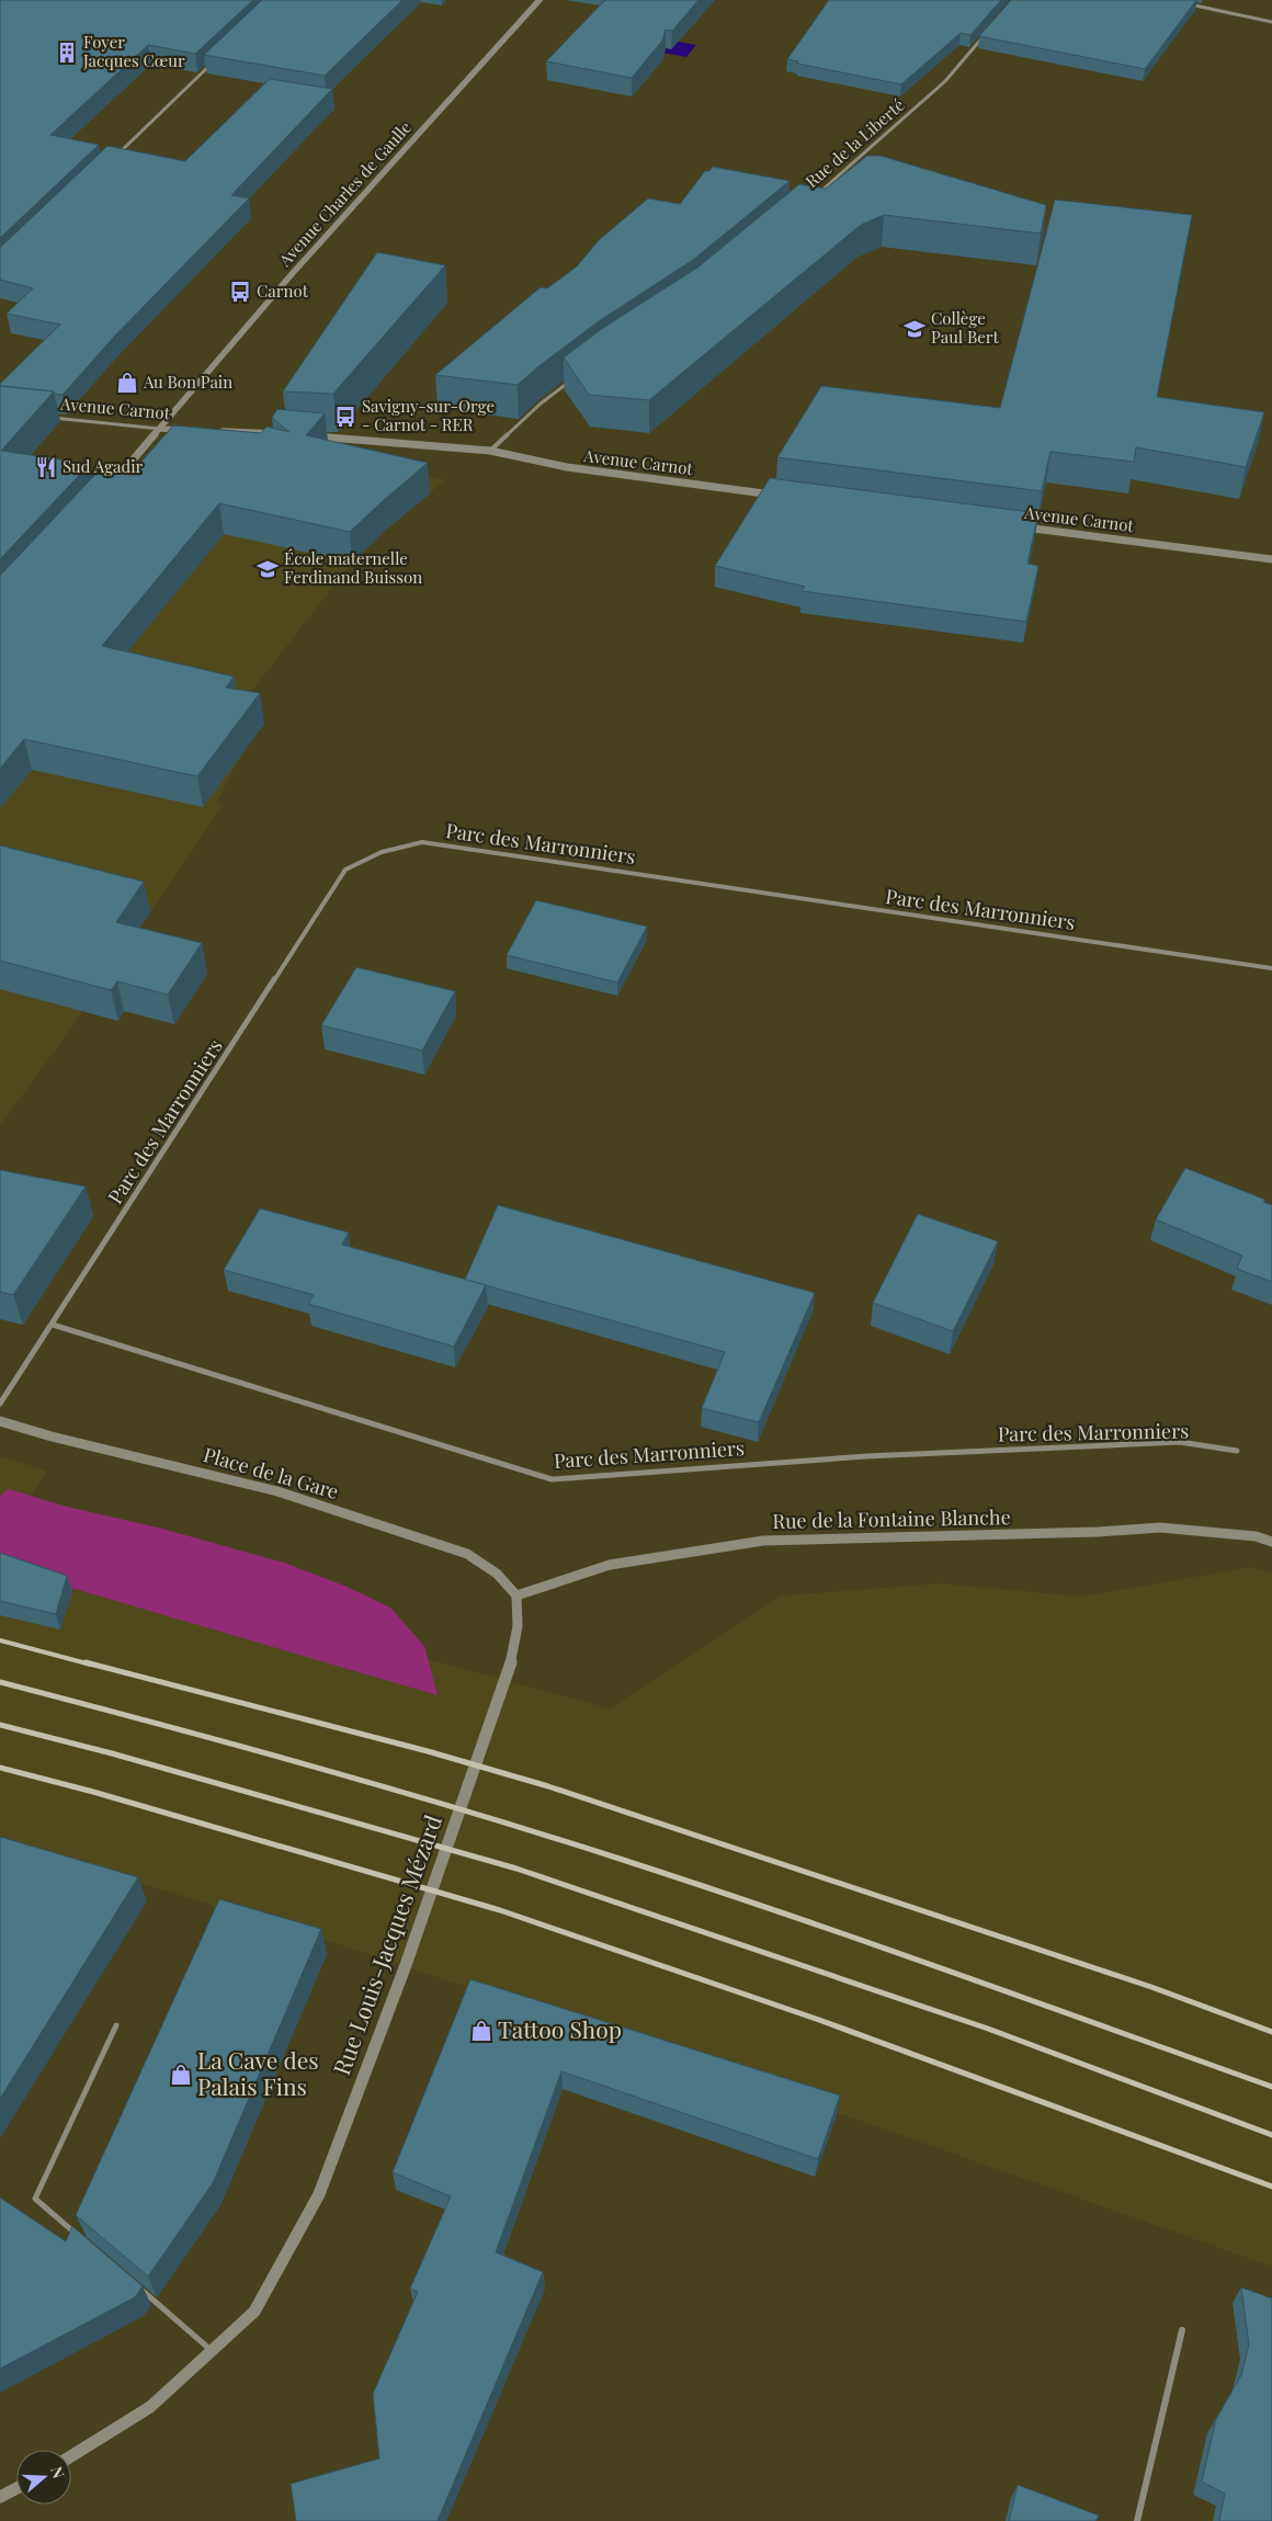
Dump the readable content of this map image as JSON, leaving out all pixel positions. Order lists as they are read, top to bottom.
{
  "streets": {
    "street": [
      "Rue de la Liberté",
      "Avenue Charles de Gaulle",
      "Avenue Carnot",
      "Parc des Marronniers",
      "Place de la Gare",
      "Rue de la Fontaine Blanche",
      "Rue Louis-Jacques Mézard"
    ]
  },
  "crossings": [
    ["Avenue Charles de Gaulle", "Avenue Carnot"],
    ["Place de la Gare", "Rue de la Fontaine Blanche"],
    ["Place de la Gare", "Rue Louis-Jacques Mézard"],
    ["Rue de la Fontaine Blanche", "Rue Louis-Jacques Mézard"]
  ],
  "places": {
    "building": ["Foyer Jacques Cœur"],
    "bus stop": ["Carnot", "Savigny-sur-Orge - Carnot - RER"],
    "school or university": ["Collège Paul Bert", "École maternelle Ferdinand Buisson"],
    "shop": ["Au Bon Pain", "Tattoo Shop", "La Cave des Palais Fins"],
    "restaurant": ["Sud Agadir"]
  },
  "north": "right"
}
